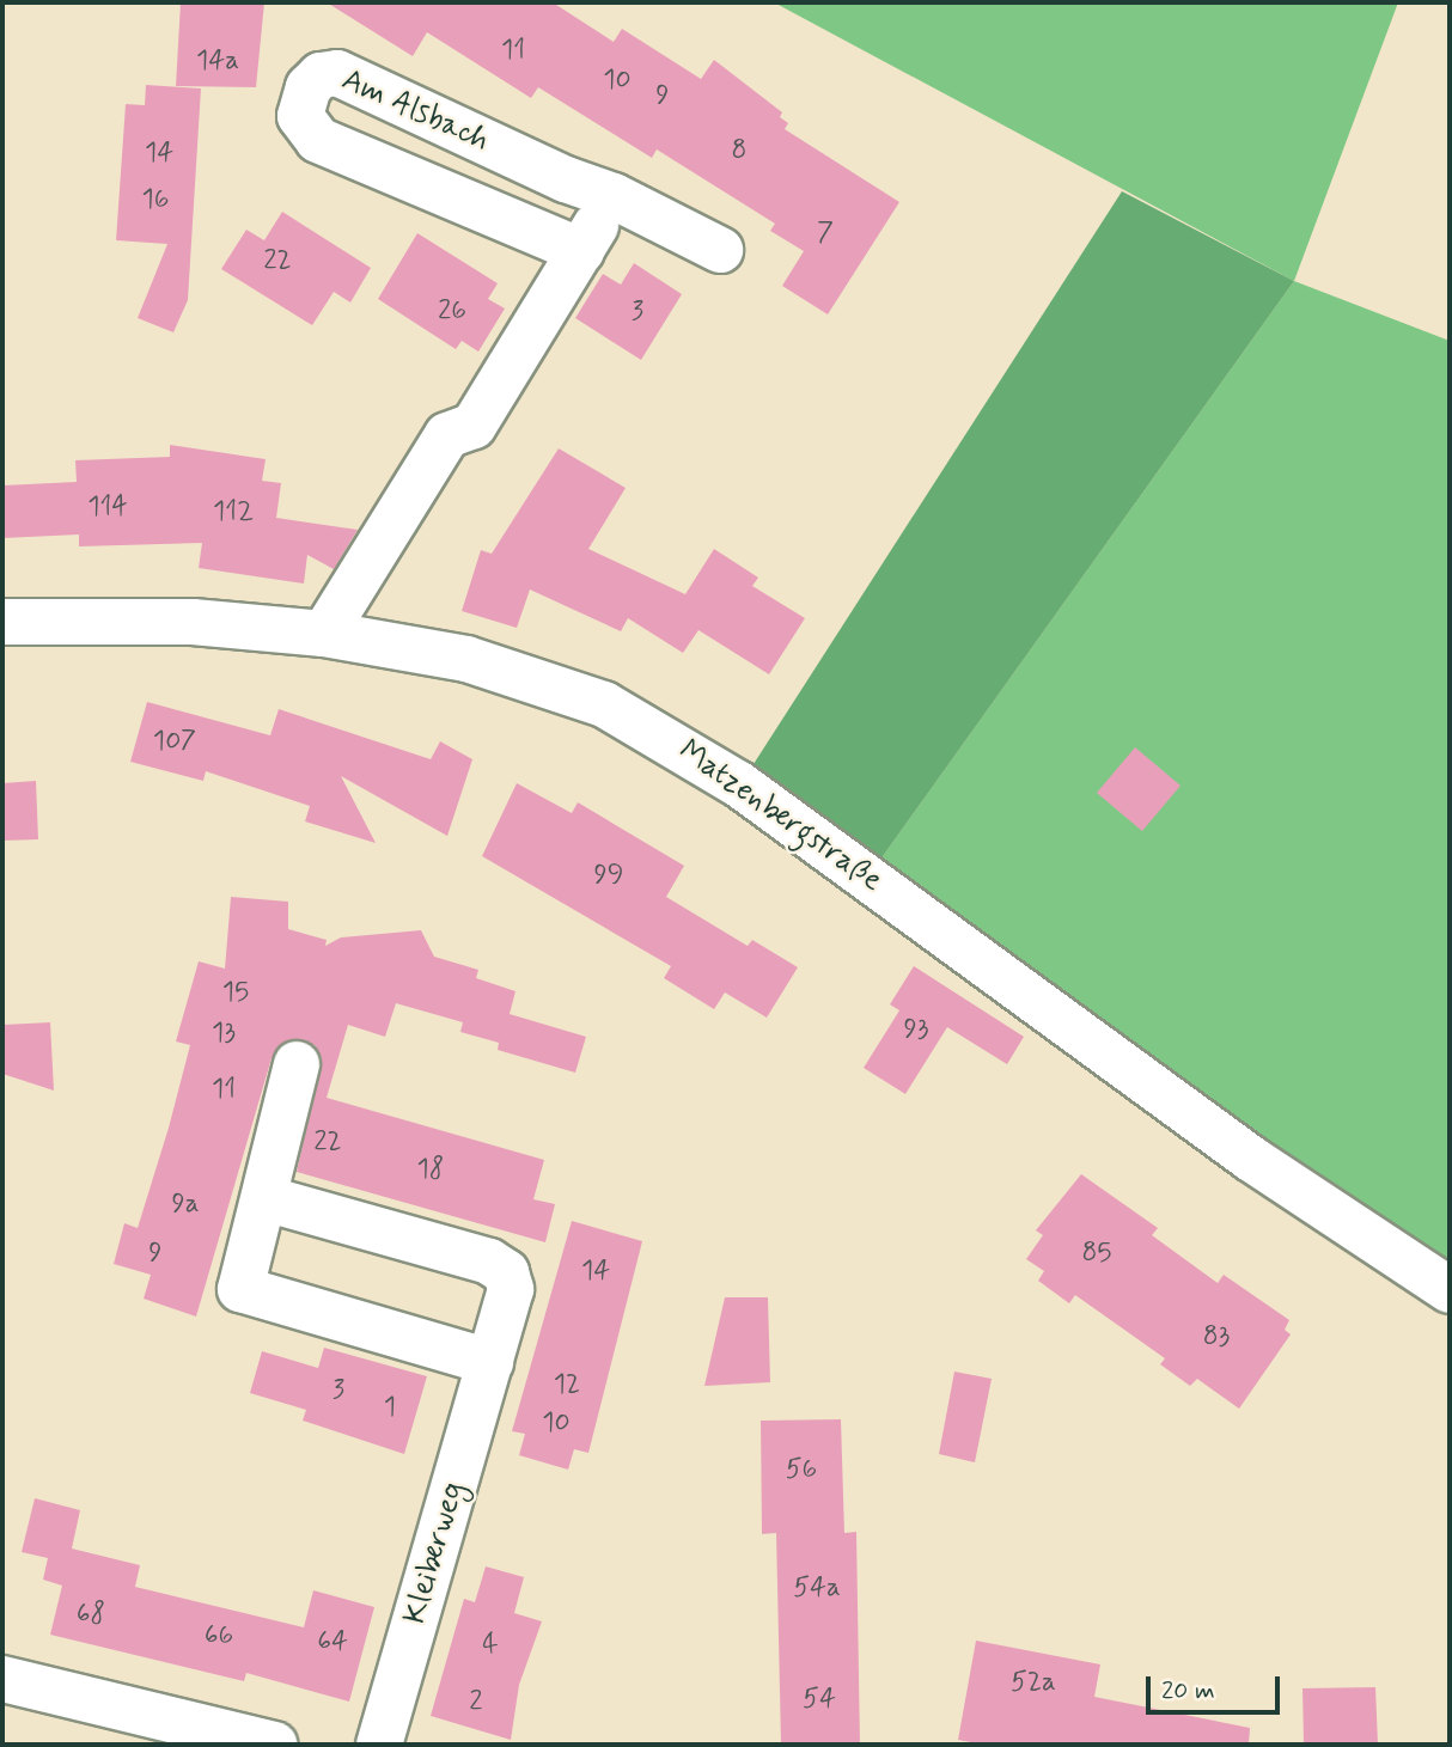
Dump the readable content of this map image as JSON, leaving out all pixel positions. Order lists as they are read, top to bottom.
{
  "streets": {
    "street": ["Am Alsbach", "Matzenbergstraße", "Kleiberweg"]
  },
  "house_numbers": [
    "11",
    "14a",
    "10",
    "9",
    "8",
    "14",
    "16",
    "7",
    "22",
    "26",
    "3",
    "114",
    "112",
    "107",
    "99",
    "15",
    "93",
    "13",
    "11",
    "22",
    "18",
    "9a",
    "9",
    "85",
    "14",
    "83",
    "12",
    "3",
    "1",
    "10",
    "56",
    "54a",
    "68",
    "66",
    "64",
    "4",
    "52a",
    "54",
    "2"
  ],
  "scale_bar": "20 m"
}
